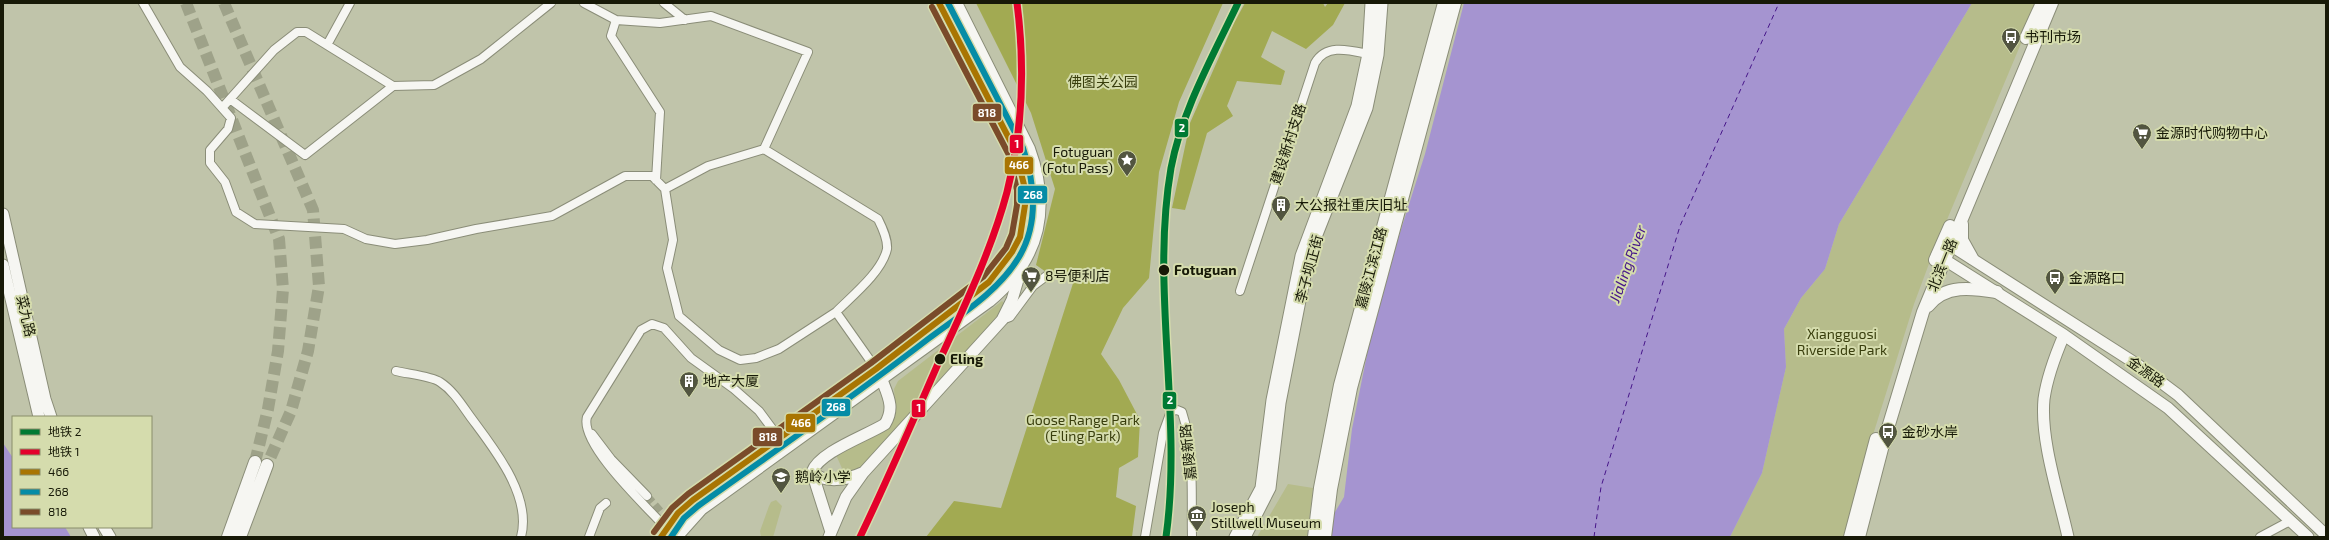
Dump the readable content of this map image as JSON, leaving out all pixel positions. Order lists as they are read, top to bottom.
{
  "streets": {
    "main road": [
      "北滨一路",
      "嘉陵江滨江路",
      "李子坝正街",
      "菜九路",
      "金源路"
    ],
    "street": ["建设新村支路", "嘉陵新路"]
  },
  "crossings": [
    ["建设新村支路", "李子坝正街"],
    ["北滨一路", "金源路"]
  ],
  "water": ["Jialing River"],
  "parks": ["佛图关公园", "Xiangguosi Riverside Park", "Goose Range Park (E’ling Park)"],
  "places": {
    "bus stop": ["书刊市场", "金源路口", "金砂水岸"],
    "supermarket": ["金源时代购物中心", "8号便利店"],
    "place": ["Fotuguan (Fotu Pass)"],
    "building": ["大公报社重庆旧址", "地产大厦"],
    "other": ["Fotuguan", "Eling"],
    "school or university": ["鹅岭小学"],
    "museum": ["Joseph Stillwell Museum"]
  },
  "lines": [
    "metro line 2",
    "metro line 1",
    "transit line 466",
    "transit line 268",
    "transit line 818"
  ],
  "legend": [
    "地铁 2",
    "地铁 1",
    "466",
    "268",
    "818"
  ]
}
